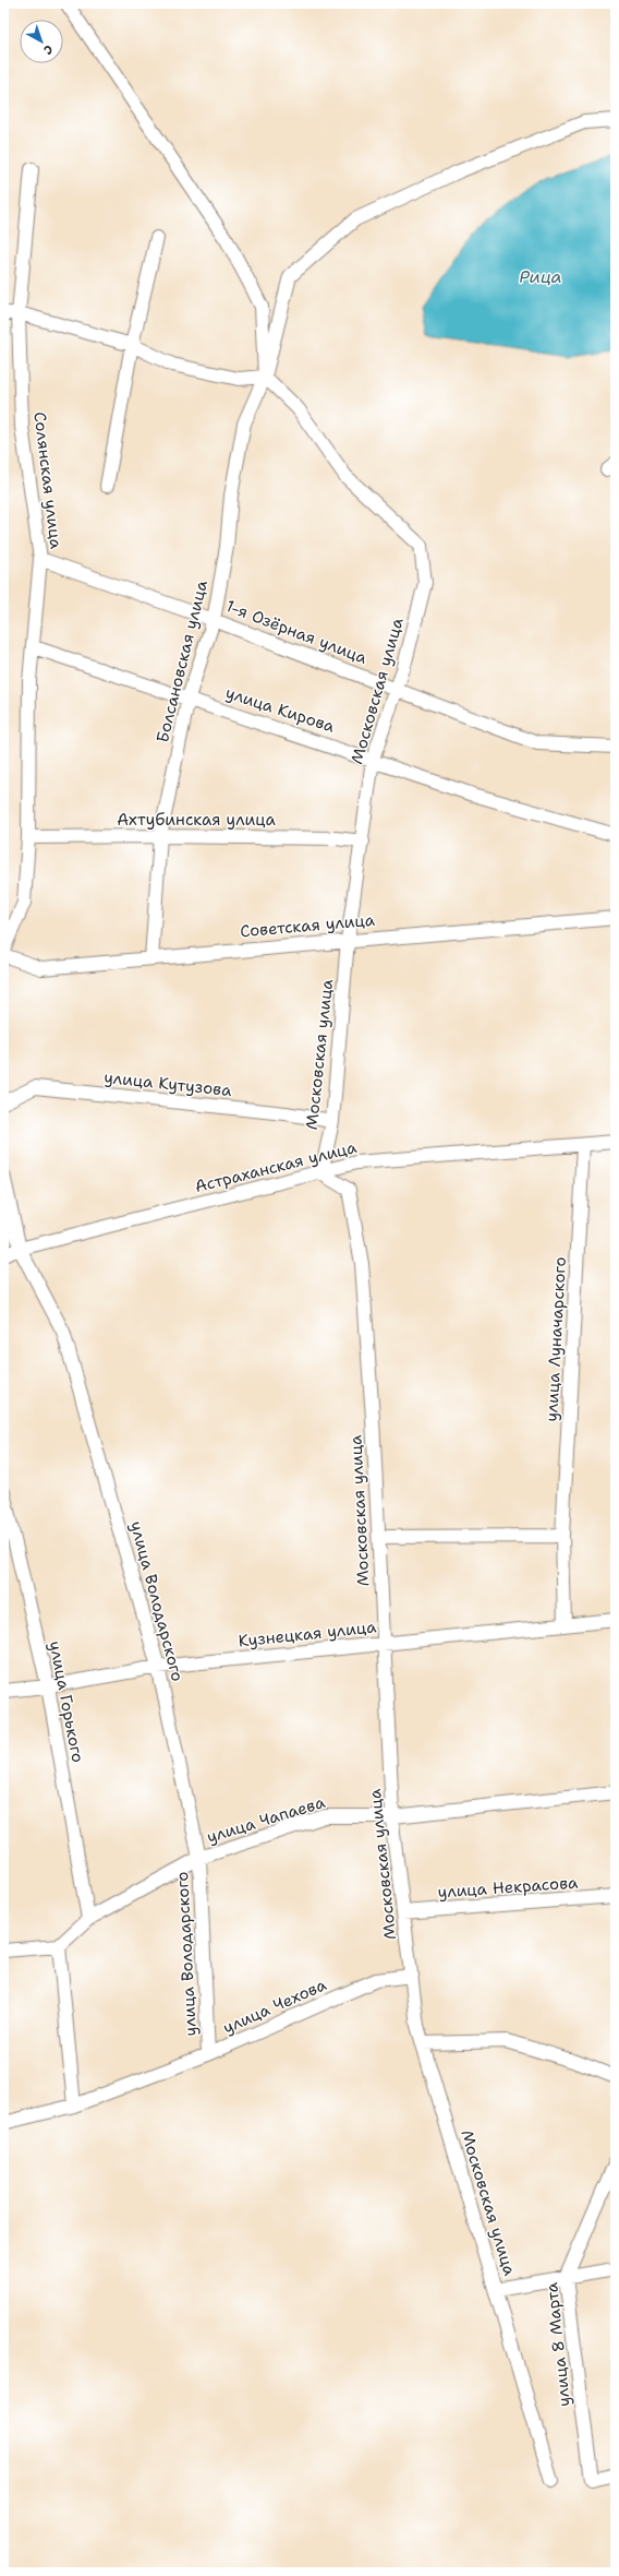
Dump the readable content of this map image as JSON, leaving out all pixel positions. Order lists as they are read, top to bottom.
{
  "streets": {
    "street": [
      "Солянская улица",
      "1-я Озёрная улица",
      "Болсановская улица",
      "Московская улица",
      "улица Кирова",
      "Ахтубинская улица",
      "Советская улица",
      "улица Кутузова",
      "Астраханская улица",
      "улица Луначарского",
      "улица Володарского",
      "Кузнецкая улица",
      "улица Горького",
      "улица Чапаева",
      "улица Некрасова",
      "улица Чехова",
      "улица 8 Марта"
    ]
  },
  "crossings": [
    ["Солянская улица", "1-я Озёрная улица"],
    ["Солянская улица", "улица Кирова"],
    ["Солянская улица", "Ахтубинская улица"],
    ["1-я Озёрная улица", "Болсановская улица"],
    ["1-я Озёрная улица", "Московская улица"],
    ["Болсановская улица", "Московская улица"],
    ["Болсановская улица", "улица Кирова"],
    ["Болсановская улица", "Ахтубинская улица"],
    ["Болсановская улица", "Советская улица"],
    ["Московская улица", "улица Кирова"],
    ["Московская улица", "Ахтубинская улица"],
    ["Московская улица", "Советская улица"],
    ["Московская улица", "улица Кутузова"],
    ["Московская улица", "Астраханская улица"],
    ["Московская улица", "Кузнецкая улица"],
    ["Московская улица", "улица Чапаева"],
    ["Московская улица", "улица Некрасова"],
    ["Московская улица", "улица Чехова"],
    ["Астраханская улица", "улица Луначарского"],
    ["Астраханская улица", "улица Володарского"],
    ["улица Луначарского", "Кузнецкая улица"],
    ["улица Володарского", "Кузнецкая улица"],
    ["улица Володарского", "улица Чапаева"],
    ["улица Володарского", "улица Чехова"],
    ["Кузнецкая улица", "улица Горького"],
    ["улица Горького", "улица Чапаева"]
  ],
  "water": ["Рица"],
  "north": "bottom right"
}
